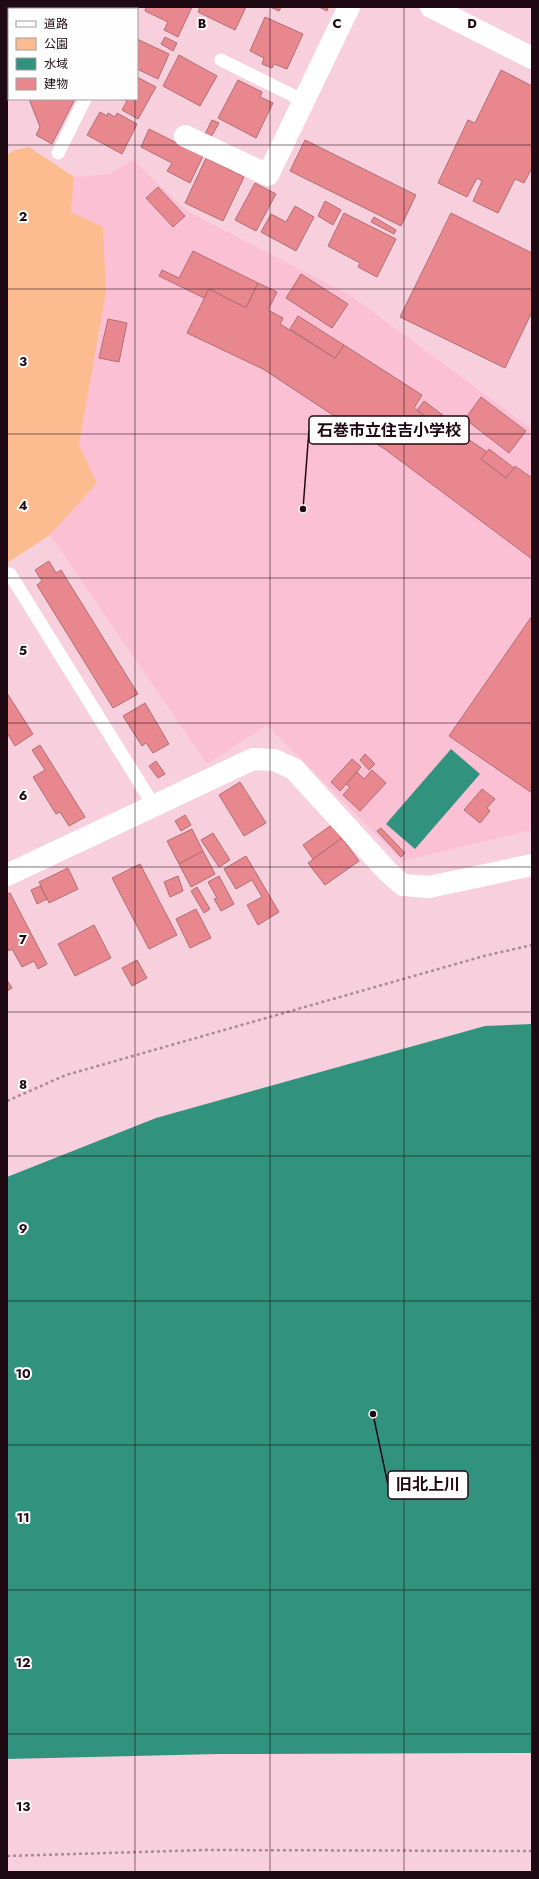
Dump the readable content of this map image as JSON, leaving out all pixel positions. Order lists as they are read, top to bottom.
{
  "places": ["石巻市立住吉小学校", "旧北上川"],
  "legend": [
    "道路",
    "公園",
    "水域",
    "建物"
  ],
  "grid": {
    "columns": ["B", "C", "D"],
    "rows": [
      "2",
      "3",
      "4",
      "5",
      "6",
      "7",
      "8",
      "9",
      "10",
      "11",
      "12",
      "13"
    ]
  }
}
